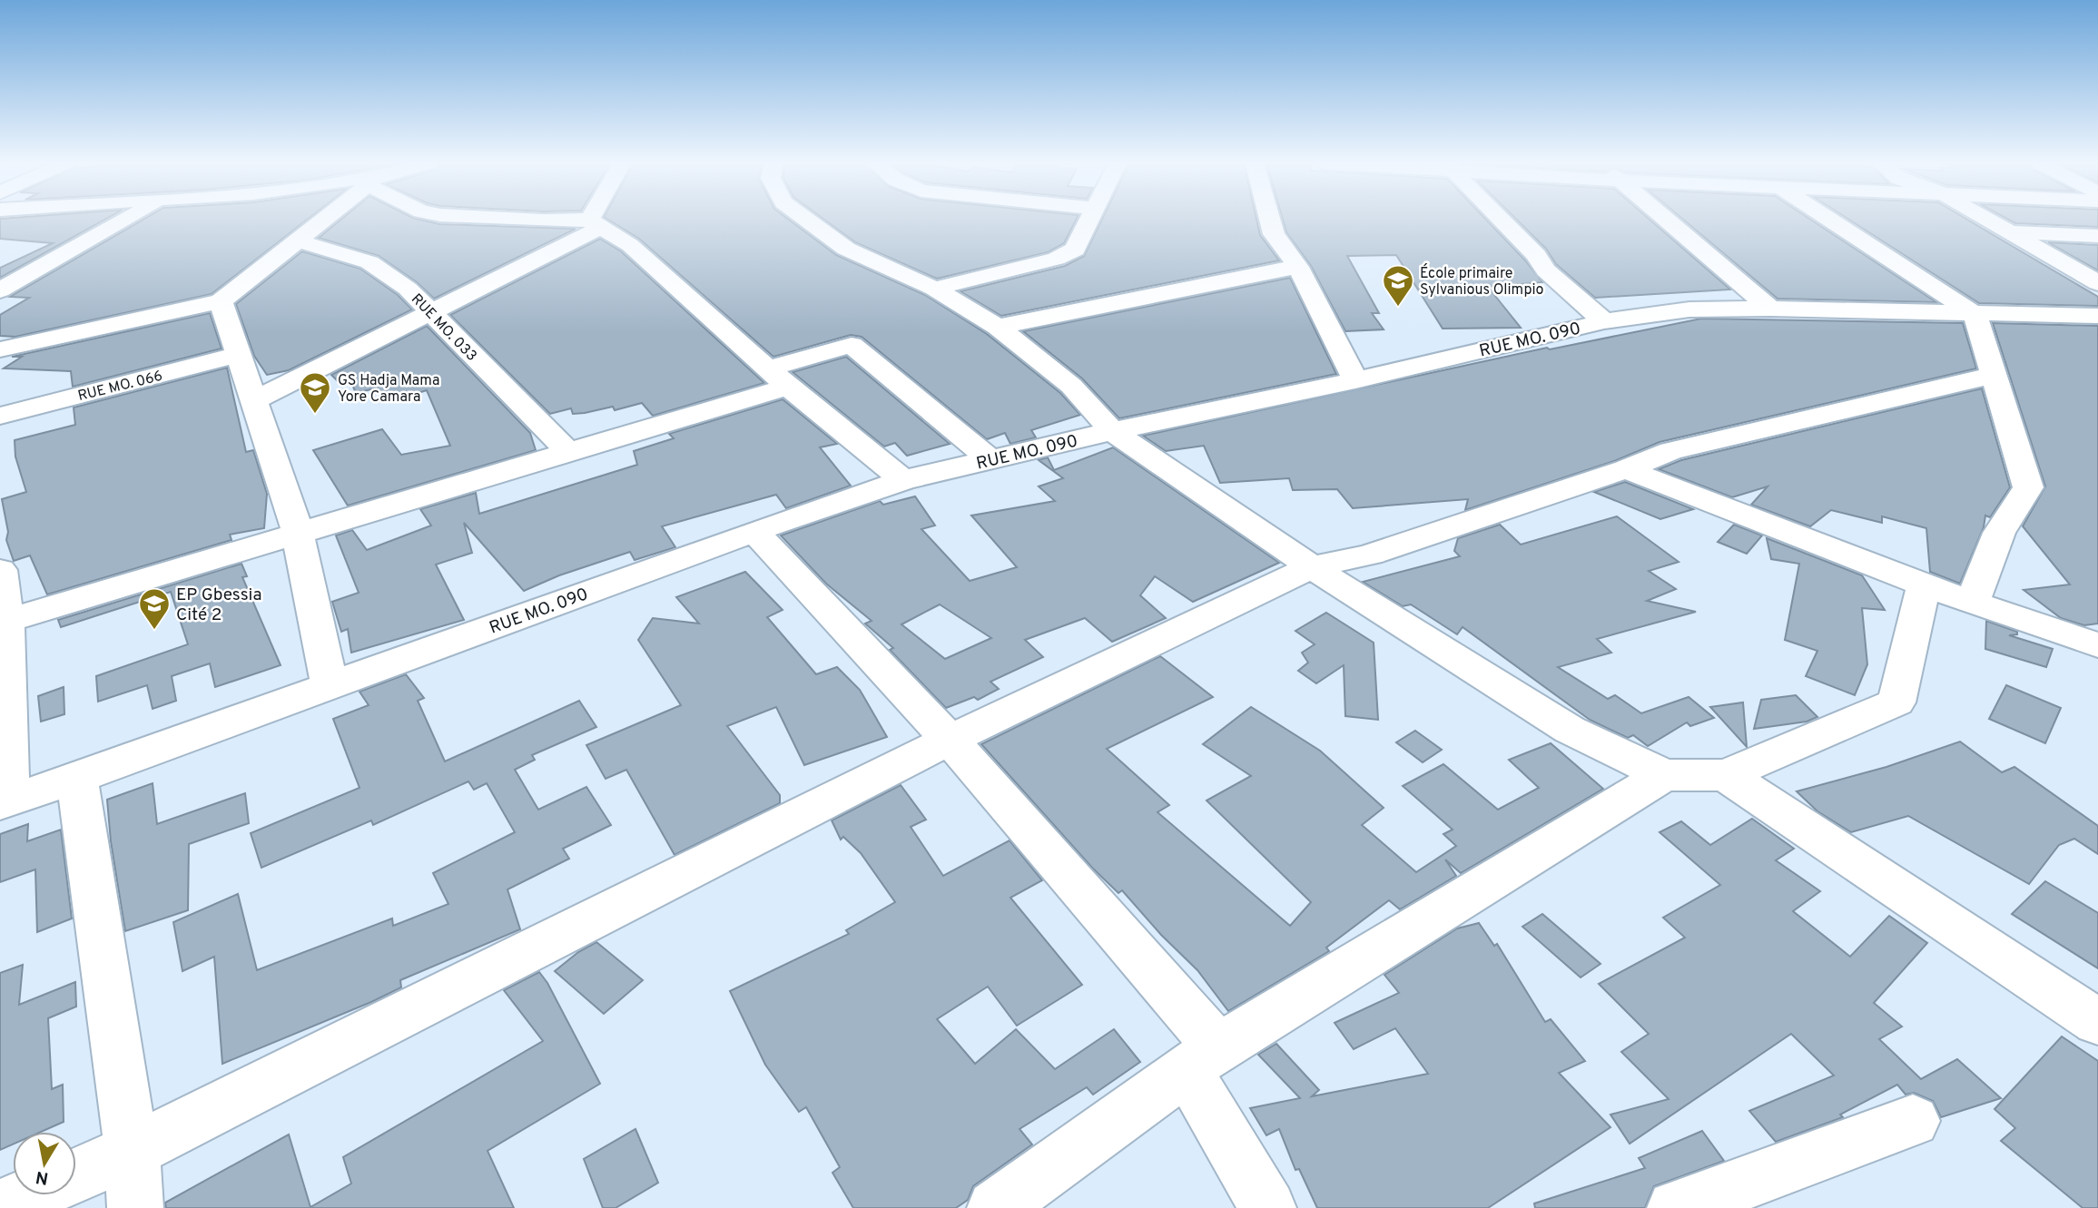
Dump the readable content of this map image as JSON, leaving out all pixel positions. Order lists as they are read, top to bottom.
{
  "streets": {
    "street": ["RUE MO. 033", "RUE MO. 090", "RUE MO. 066"]
  },
  "places": {
    "school or university": ["École primaire Sylvanious Olimpio", "GS Hadja Mama Yore Camara", "EP Gbessia Cité 2"]
  },
  "north": "bottom"
}
